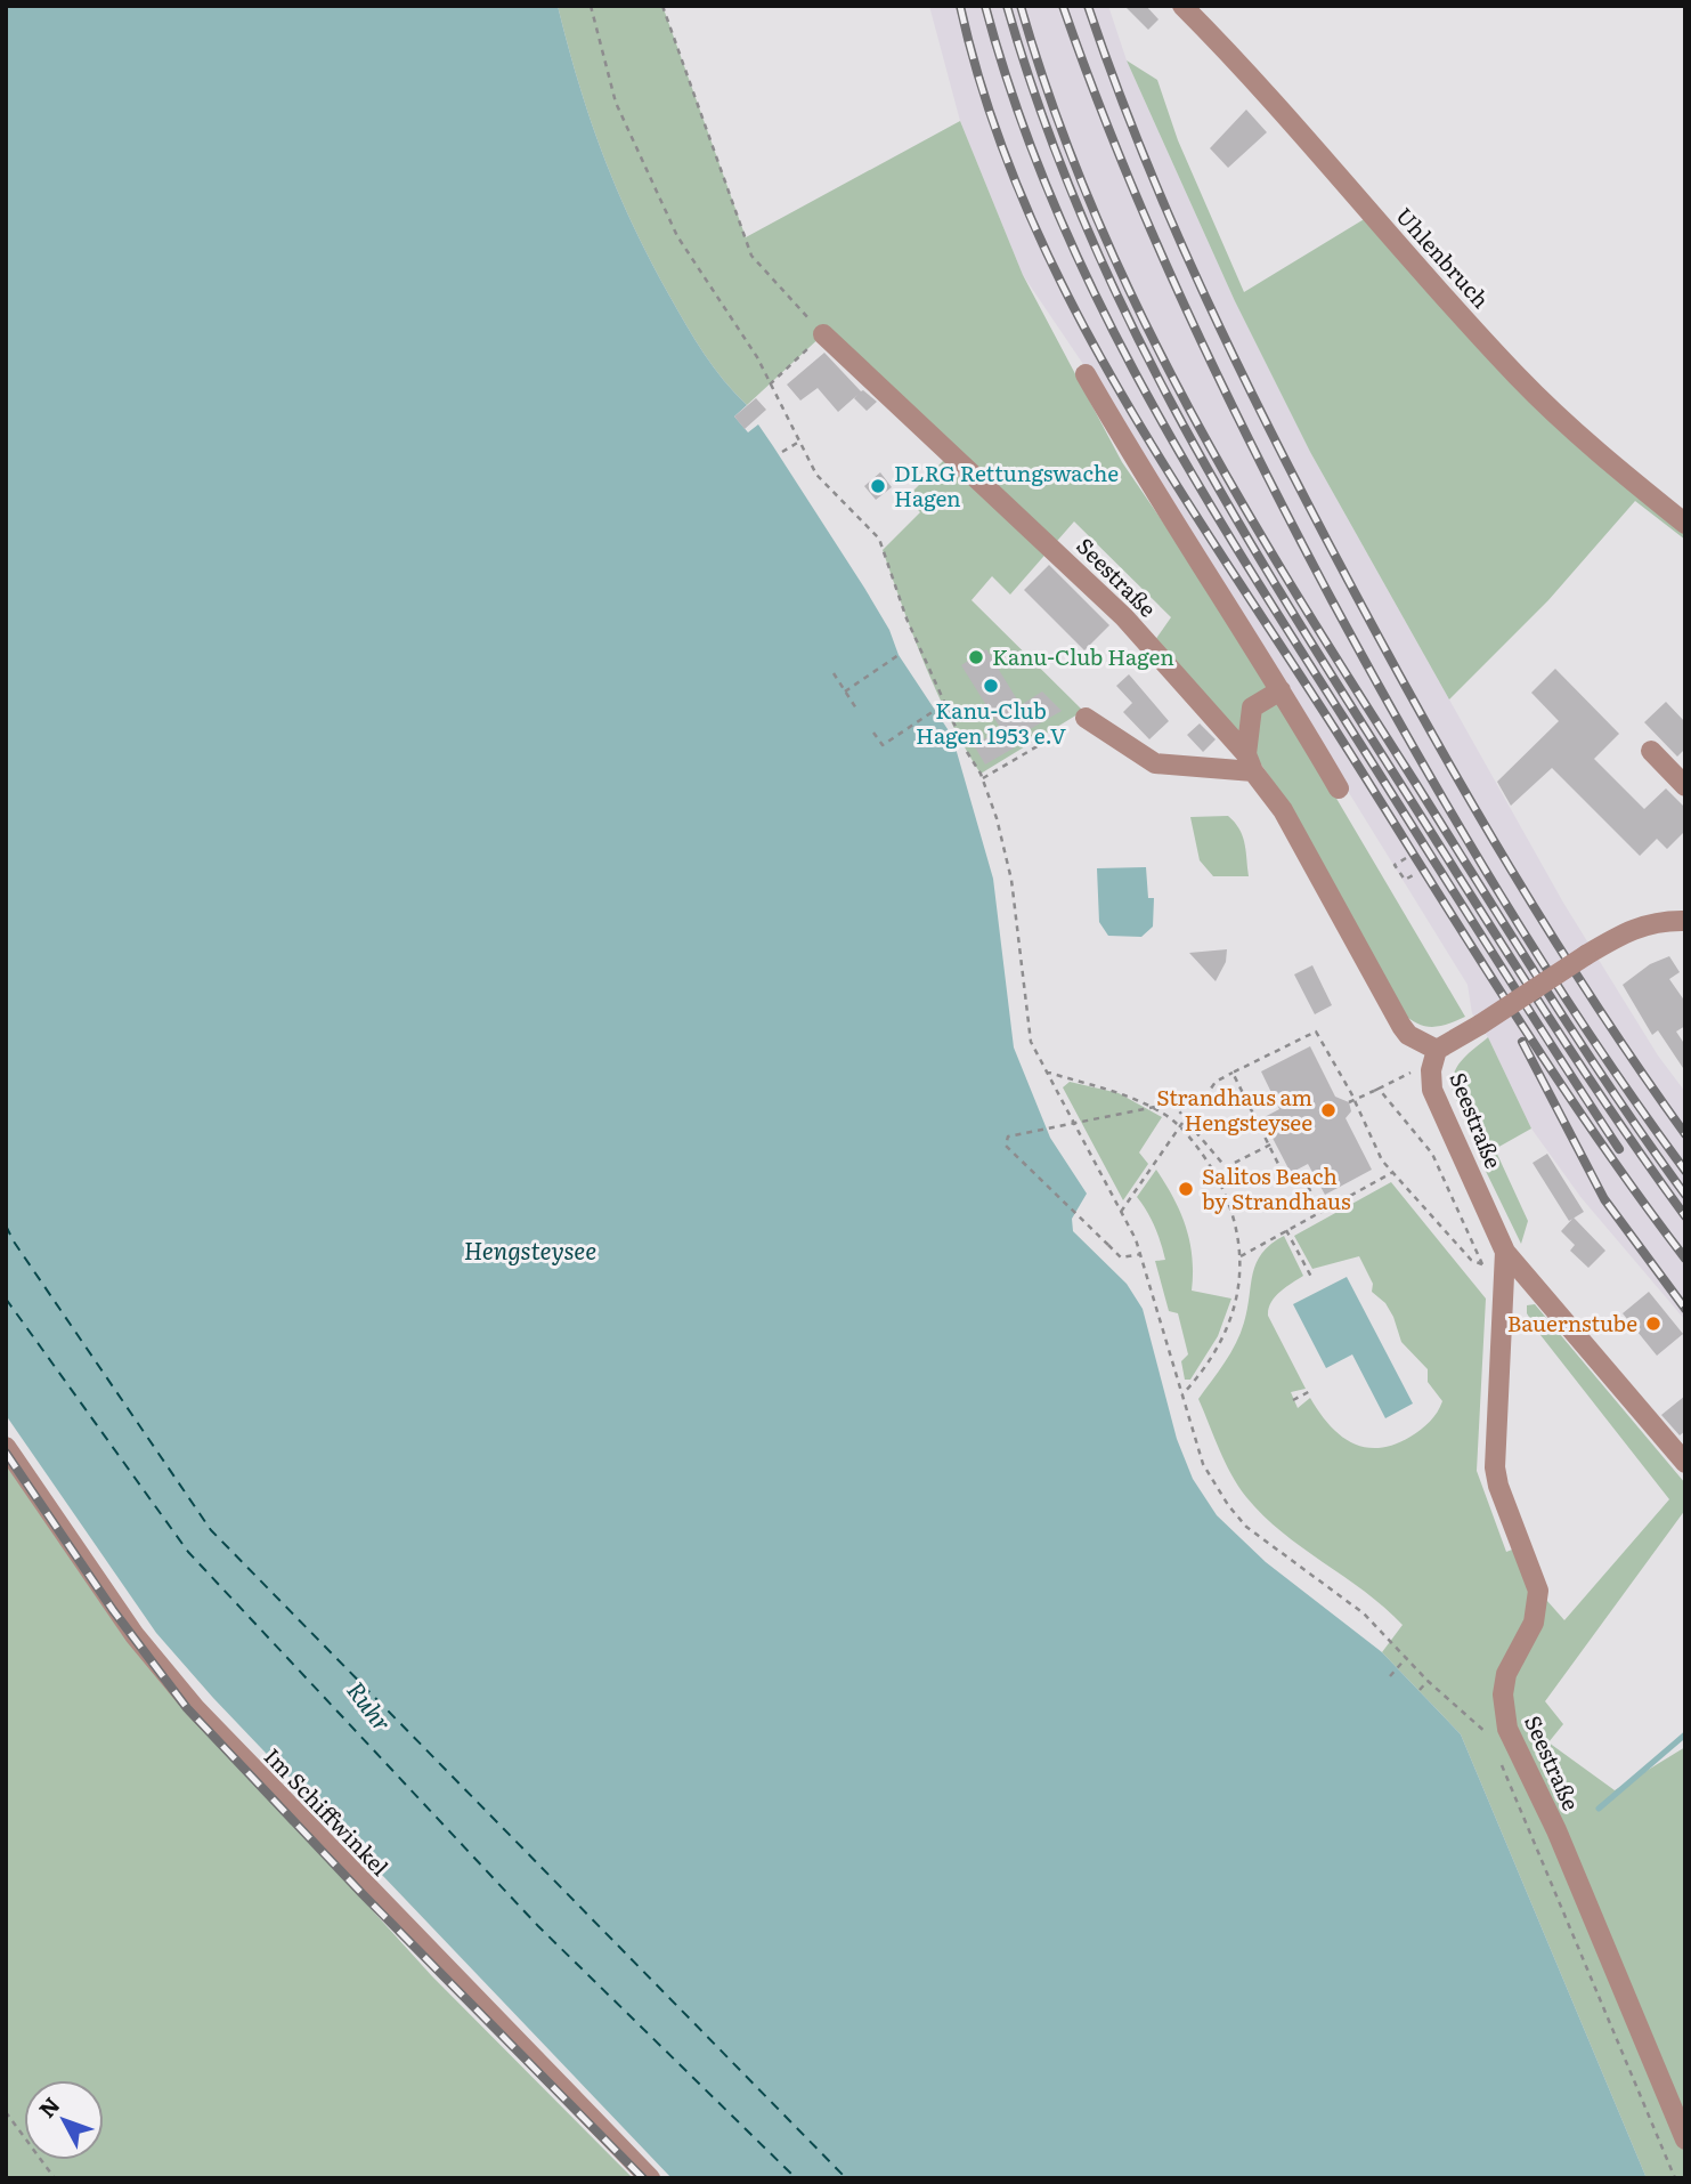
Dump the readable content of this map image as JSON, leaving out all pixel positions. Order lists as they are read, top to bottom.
{
  "streets": {
    "street": ["Uhlenbruch", "Seestraße", "Im Schiffwinkel"]
  },
  "water": ["Hengsteysee", "Ruhr"],
  "places": [
    "DLRG Rettungswache Hagen",
    "Kanu-Club Hagen",
    "Kanu-Club Hagen 1953 e.V",
    "Strandhaus am Hengsteysee",
    "Salitos Beach by Strandhaus",
    "Bauernstube"
  ],
  "north": "top left"
}
